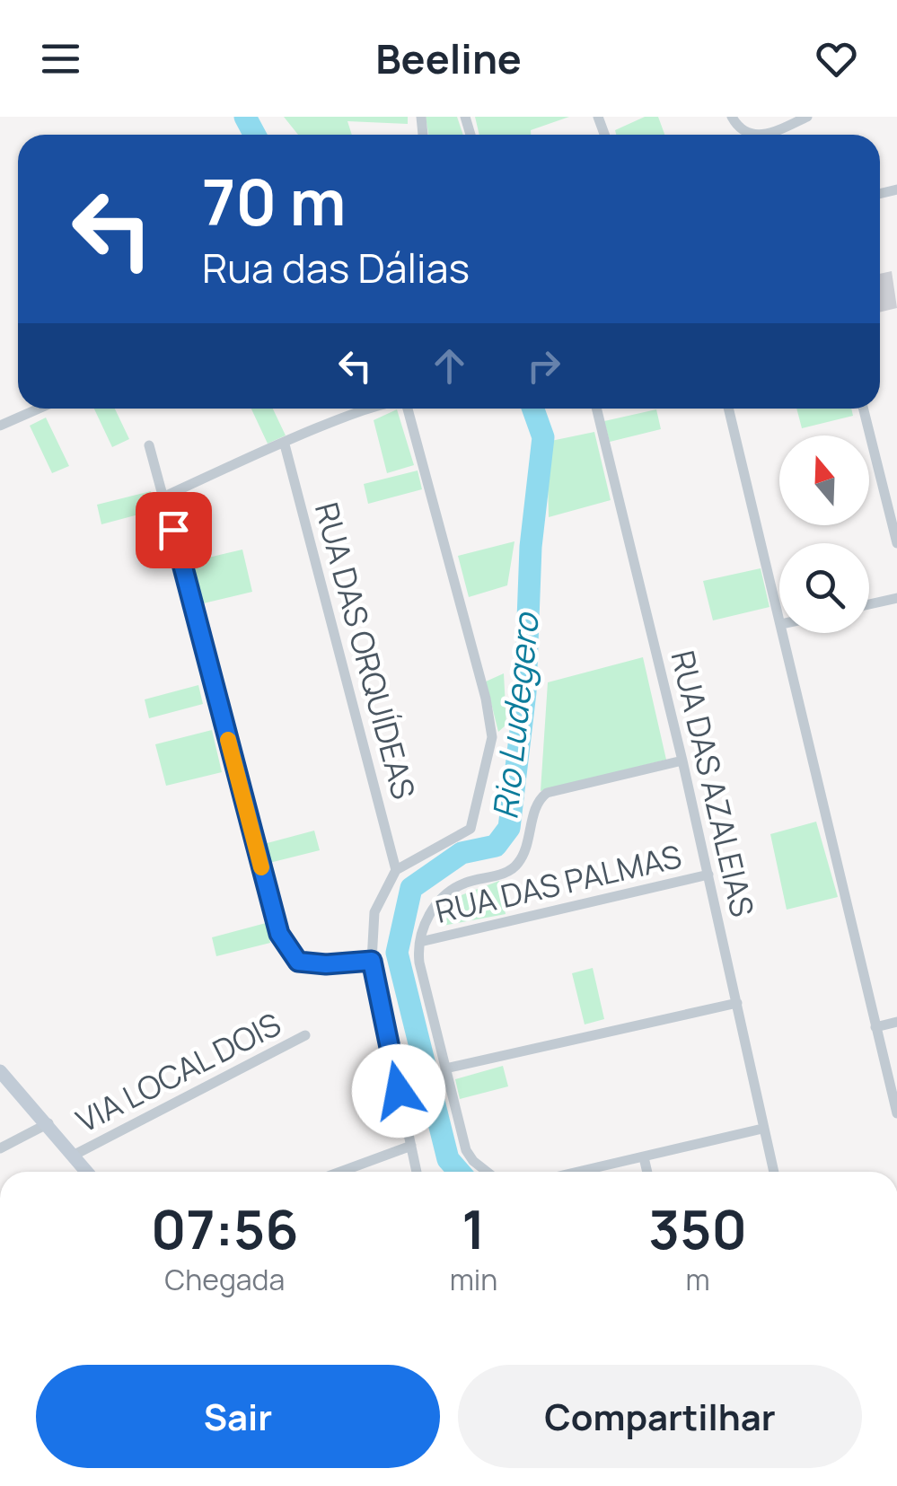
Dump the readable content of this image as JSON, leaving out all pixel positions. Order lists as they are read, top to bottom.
{
  "streets": {
    "street": [
      "RUA DAS ORQUÍDEAS",
      "RUA DAS AZALEIAS",
      "RUA DAS PALMAS",
      "VIA LOCAL DOIS"
    ]
  },
  "crossings": [
    ["RUA DAS AZALEIAS", "RUA DAS PALMAS"]
  ],
  "water": ["Rio Ludegero"],
  "north": "top",
  "page": {
    "header": "Beeline",
    "turn": ["70 m", "Rua das Dálias"],
    "eta": [
      "07:56",
      "Chegada",
      "1",
      "min",
      "350",
      "m"
    ],
    "buttons": ["Sair", "Compartilhar"]
  }
}
